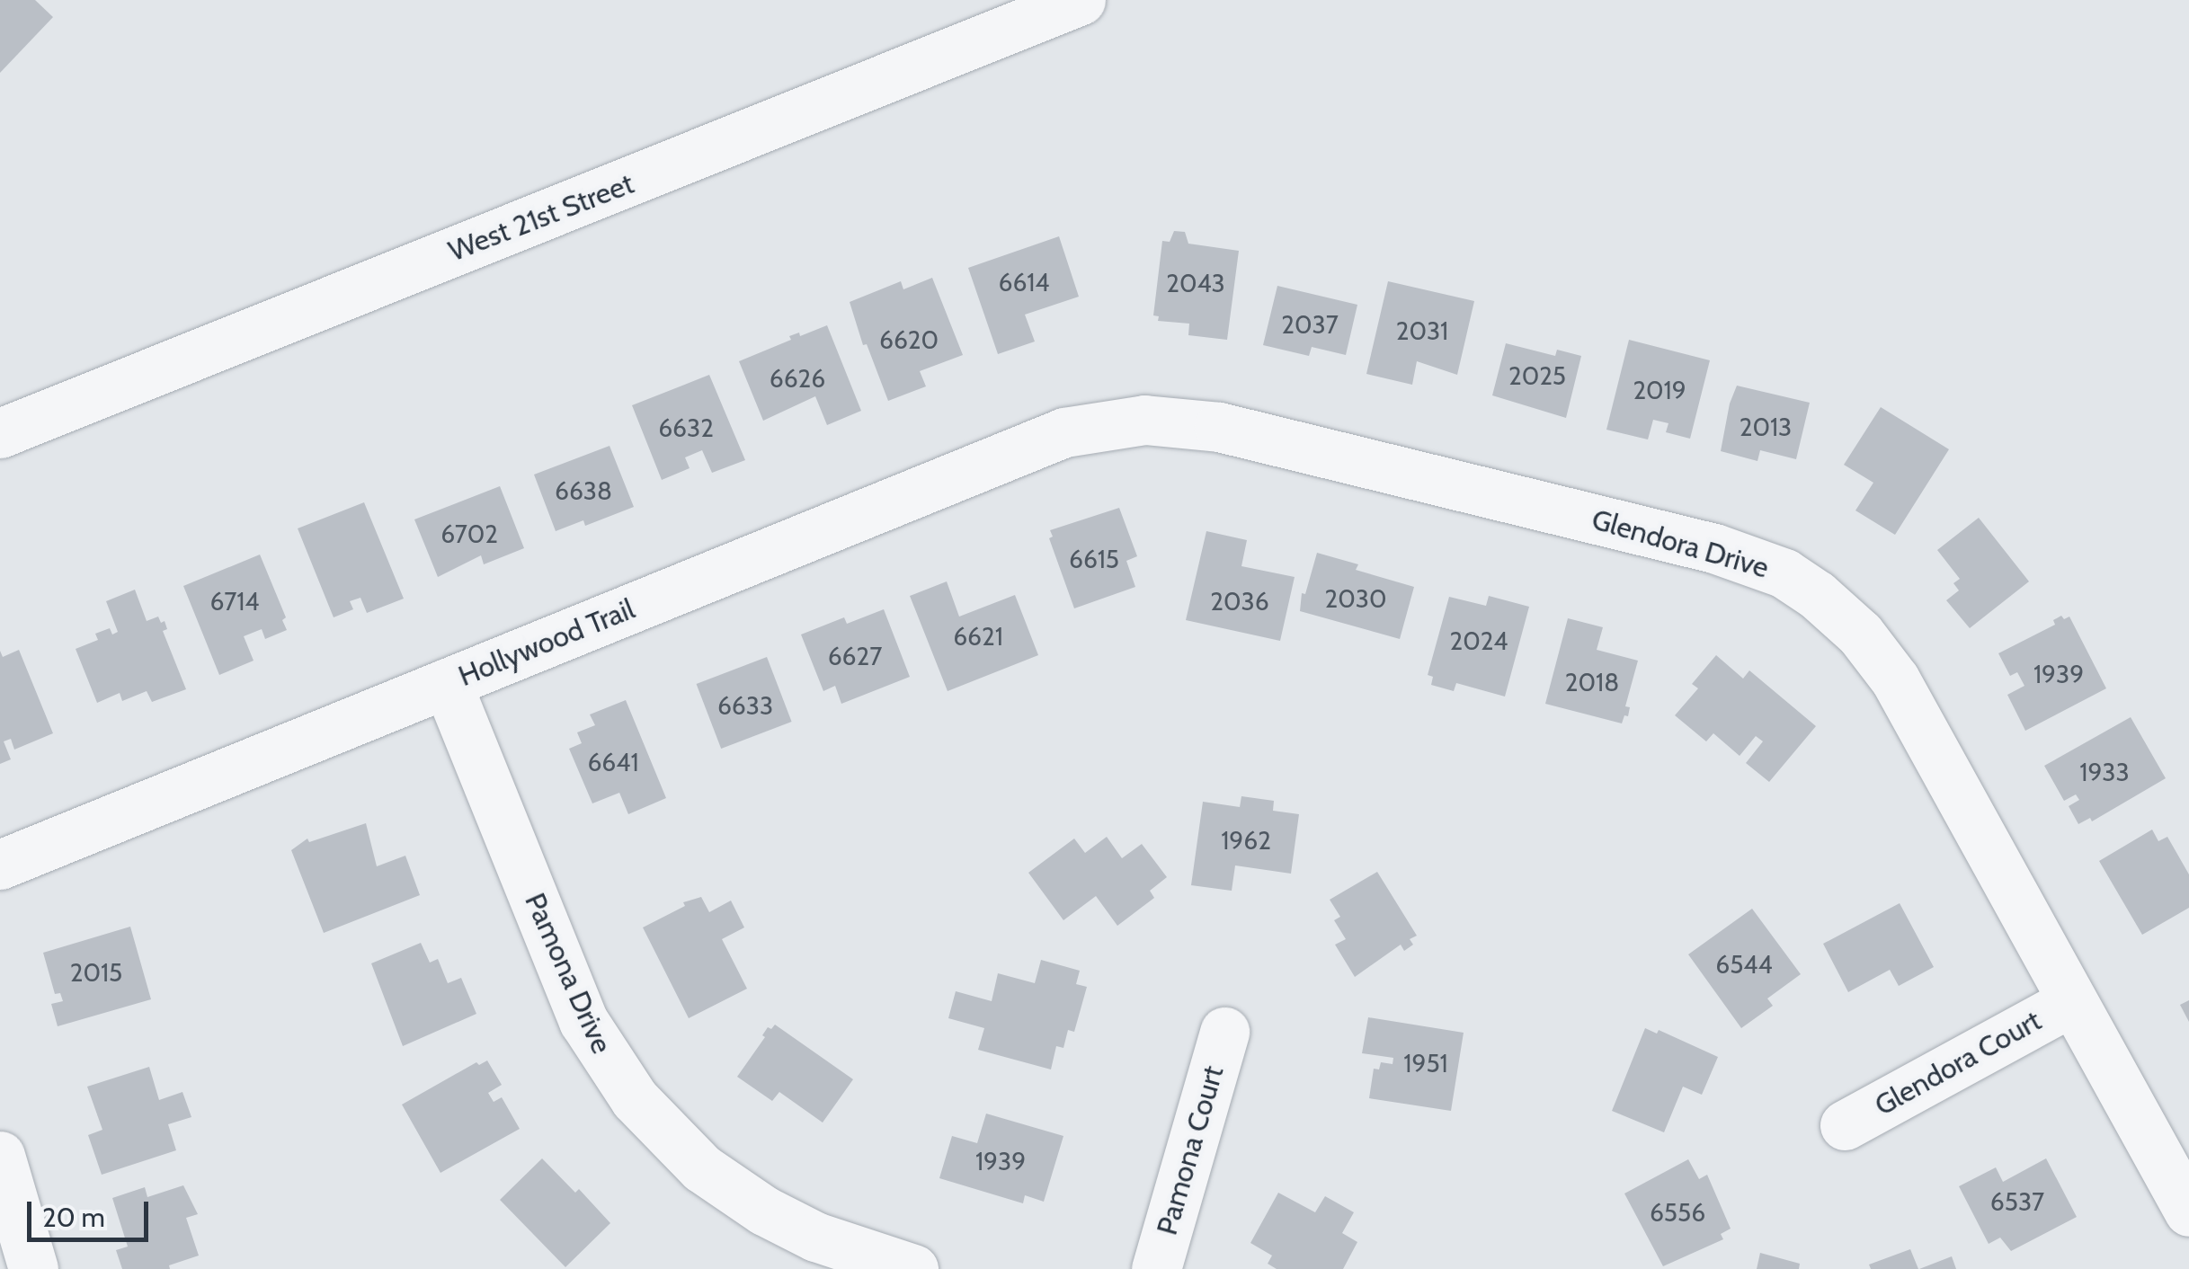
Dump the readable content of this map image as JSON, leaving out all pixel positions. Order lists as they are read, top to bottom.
{
  "streets": {
    "street": [
      "West 21st Street",
      "Glendora Drive",
      "Hollywood Trail",
      "Pamona Drive",
      "Glendora Court",
      "Pamona Court"
    ]
  },
  "crossings": [
    ["Glendora Drive", "Hollywood Trail"],
    ["Glendora Drive", "Glendora Court"],
    ["Hollywood Trail", "Pamona Drive"]
  ],
  "house_numbers": [
    "6614",
    "2043",
    "2037",
    "2031",
    "6620",
    "2025",
    "6626",
    "2019",
    "2013",
    "6632",
    "6638",
    "6702",
    "6615",
    "2030",
    "6714",
    "2036",
    "6621",
    "2024",
    "6627",
    "1939",
    "2018",
    "6633",
    "6641",
    "1933",
    "1962",
    "6544",
    "2015",
    "1951",
    "1939",
    "6537",
    "6556"
  ],
  "scale_bar": "20 m"
}
